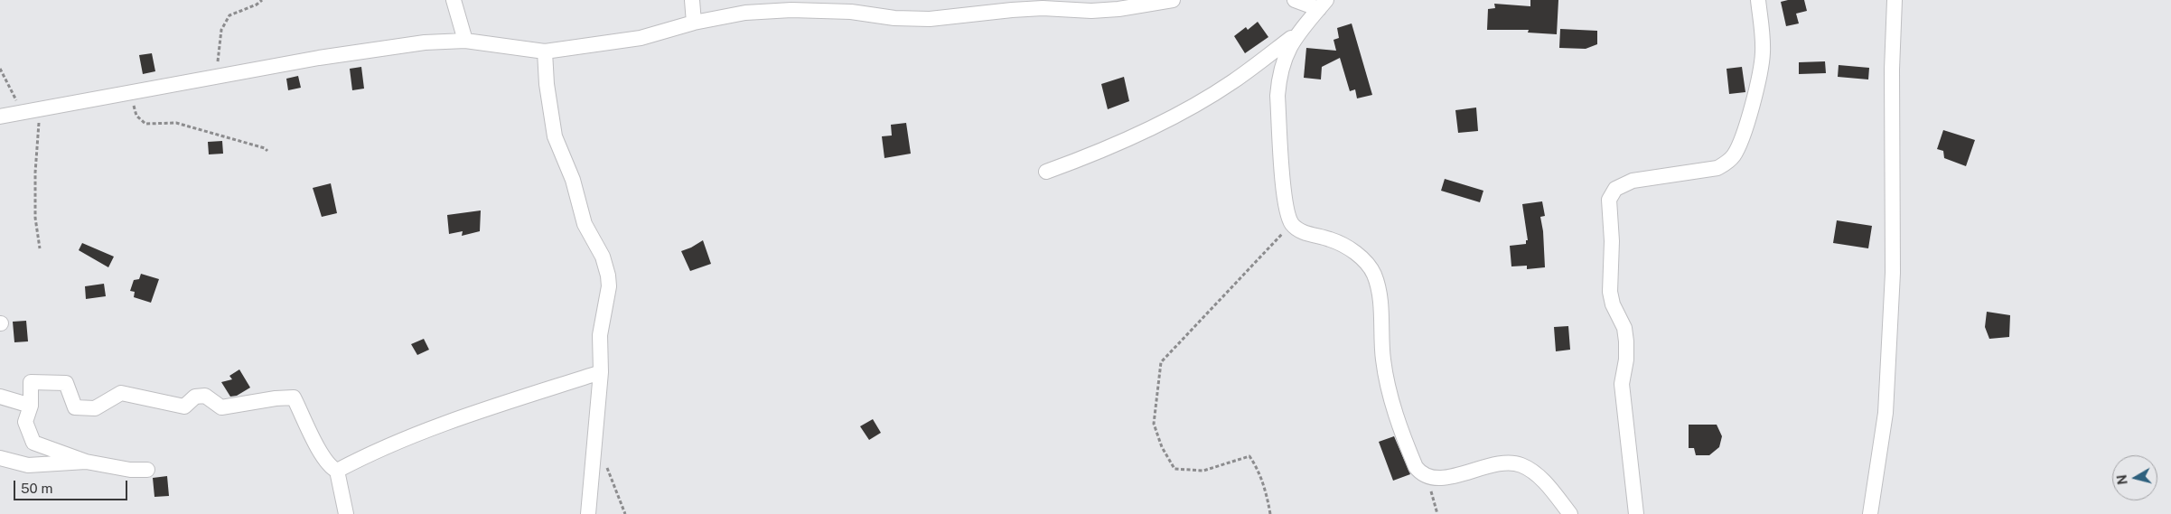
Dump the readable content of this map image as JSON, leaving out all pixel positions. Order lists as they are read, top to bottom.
{
  "scale_bar": "50 m",
  "north": "left"
}
